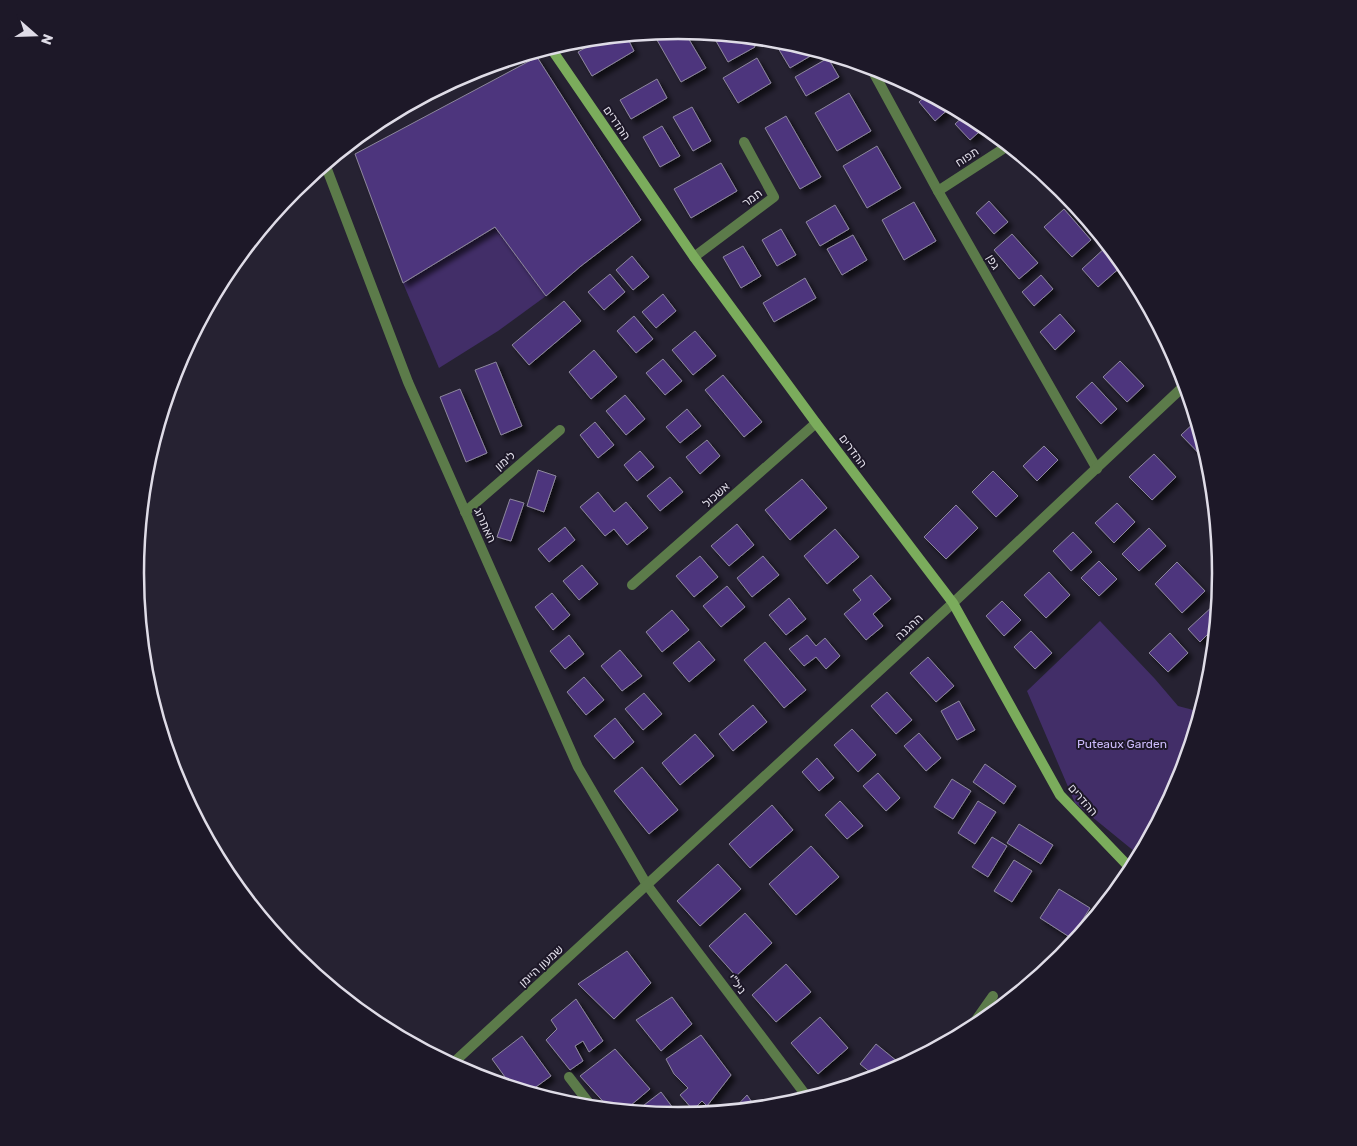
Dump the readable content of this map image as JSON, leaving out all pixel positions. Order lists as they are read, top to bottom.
{
  "streets": {
    "street": [
      "ההדרים",
      "תפוח",
      "תמר",
      "גפן",
      "לימון",
      "אשכול",
      "האתרוג",
      "ההגנה",
      "שמעון היימן",
      "ניל\"י"
    ]
  },
  "crossings": [
    ["ההדרים", "תמר"],
    ["ההדרים", "אשכול"],
    ["ההדרים", "ההגנה"],
    ["תפוח", "גפן"],
    ["גפן", "ההגנה"],
    ["לימון", "האתרוג"],
    ["האתרוג", "ההגנה"],
    ["האתרוג", "שמעון היימן"],
    ["האתרוג", "ניל\"י"],
    ["ההגנה", "שמעון היימן"],
    ["ההגנה", "ניל\"י"],
    ["שמעון היימן", "ניל\"י"]
  ],
  "parks": ["Puteaux Garden"],
  "north": "right"
}
